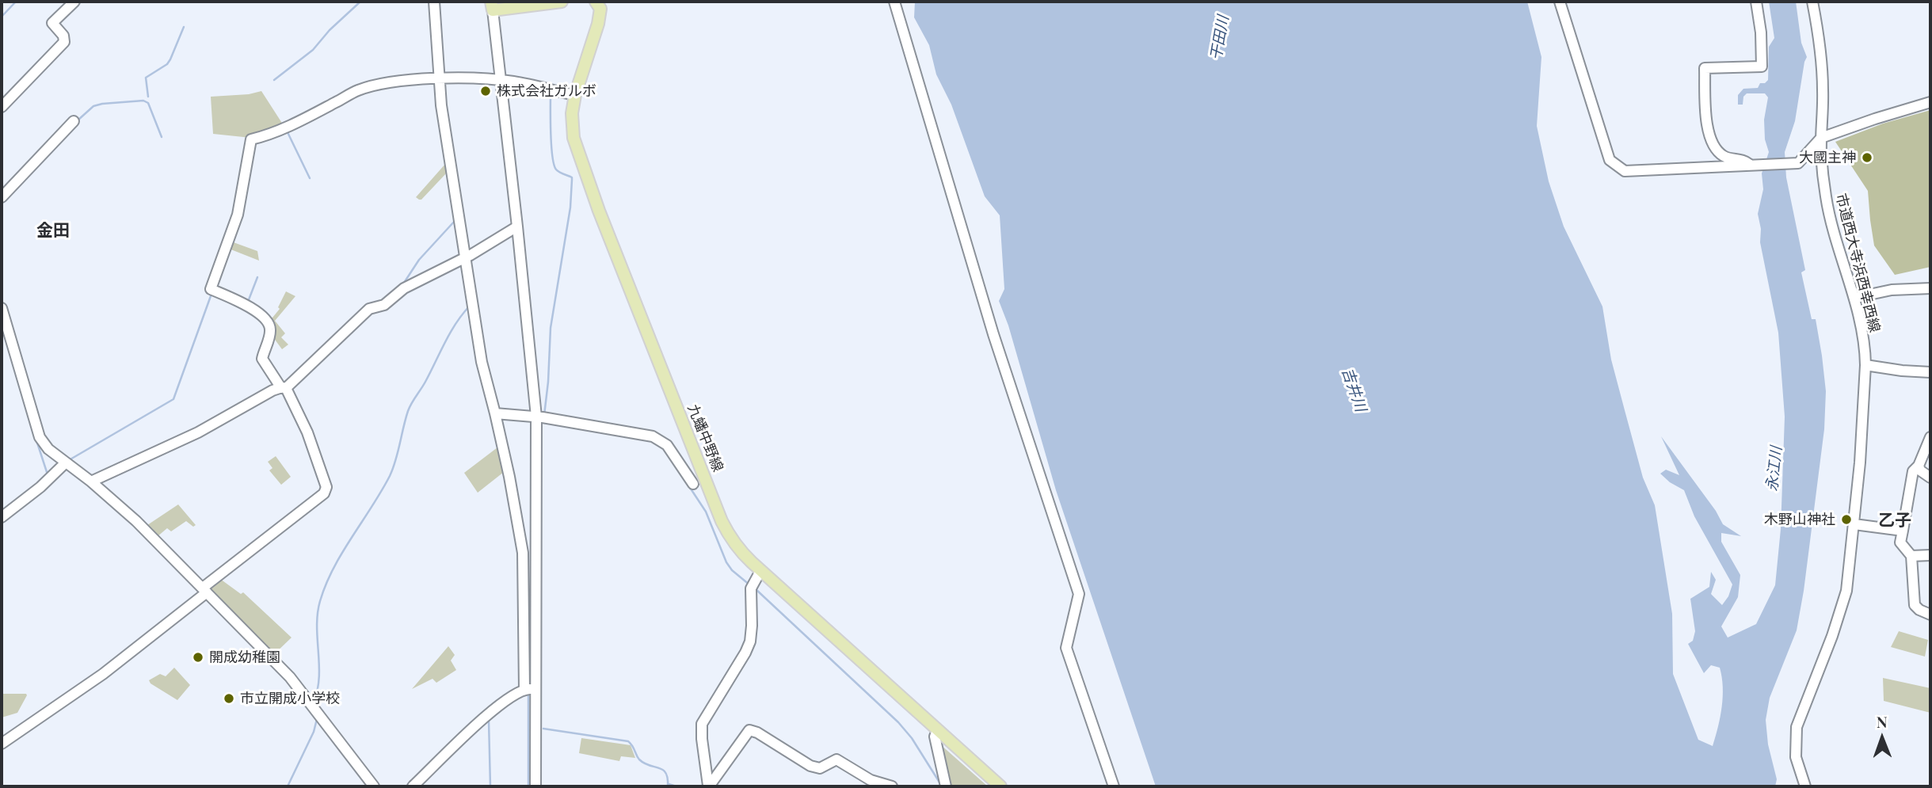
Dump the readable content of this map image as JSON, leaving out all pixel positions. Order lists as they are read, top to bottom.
{
  "streets": {
    "main road": ["九蟠中野線"],
    "street": ["市道西大寺浜西幸西線"]
  },
  "districts": ["金田", "乙子"],
  "water": ["干田川", "吉井川", "永江川"],
  "places": [
    "株式会社ガルボ",
    "大國主神",
    "木野山神社",
    "開成幼稚園",
    "市立開成小学校"
  ],
  "north": "top"
}
